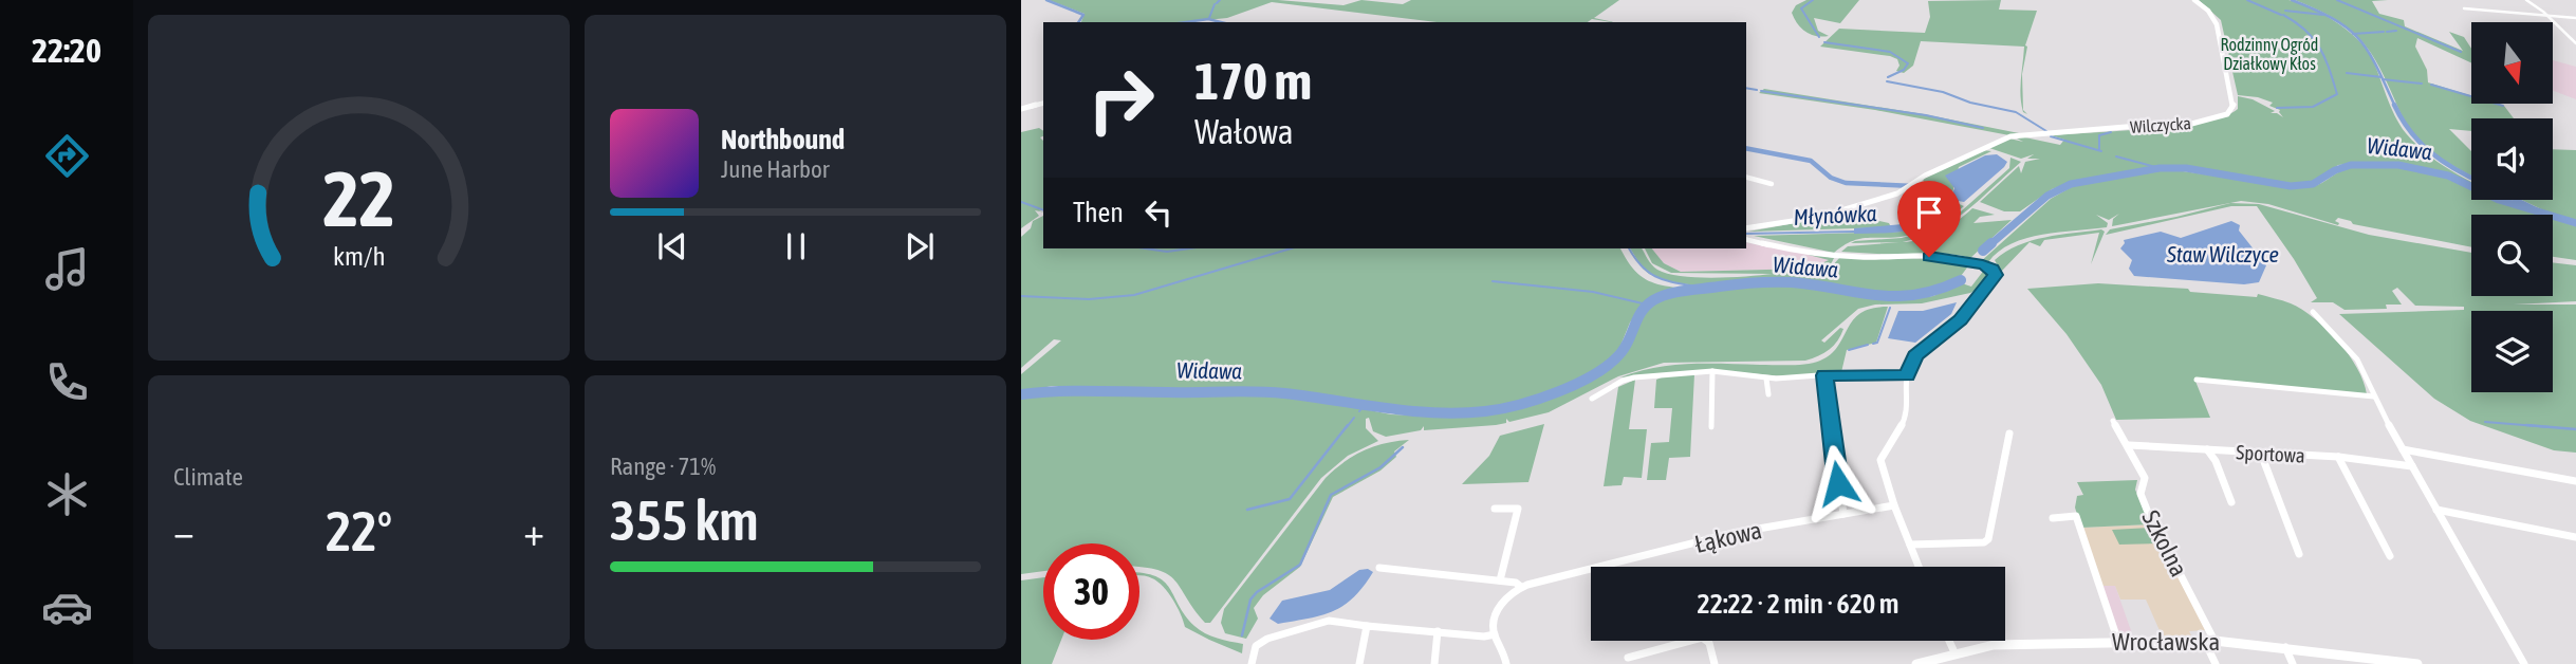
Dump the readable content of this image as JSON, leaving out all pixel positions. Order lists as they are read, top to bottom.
{
  "streets": {
    "street": [
      "Wilczycka",
      "Sportowa",
      "Łąkowa",
      "Szkolna",
      "Wrocławska"
    ]
  },
  "crossings": [
    ["Sportowa", "Szkolna"],
    ["Szkolna", "Wrocławska"]
  ],
  "water": ["Widawa", "Młynówka", "Staw Wilczyce"],
  "parks": ["Rodzinny Ogród Działkowy Kłos"],
  "north": "bottom",
  "page": {
    "tabs": "22:20",
    "turn": ["170 m", "Wałowa"],
    "song": ["Northbound", "June Harbor"],
    "then": "Then",
    "tile": [
      "Climate",
      ["Range · 71%", "355 km"]
    ],
    "heat": ["−", "22°", "+"],
    "limit": "30",
    "trip": "22:22 · 2 min · 620 m",
    "gauge": ["22", "km/h"]
  }
}
